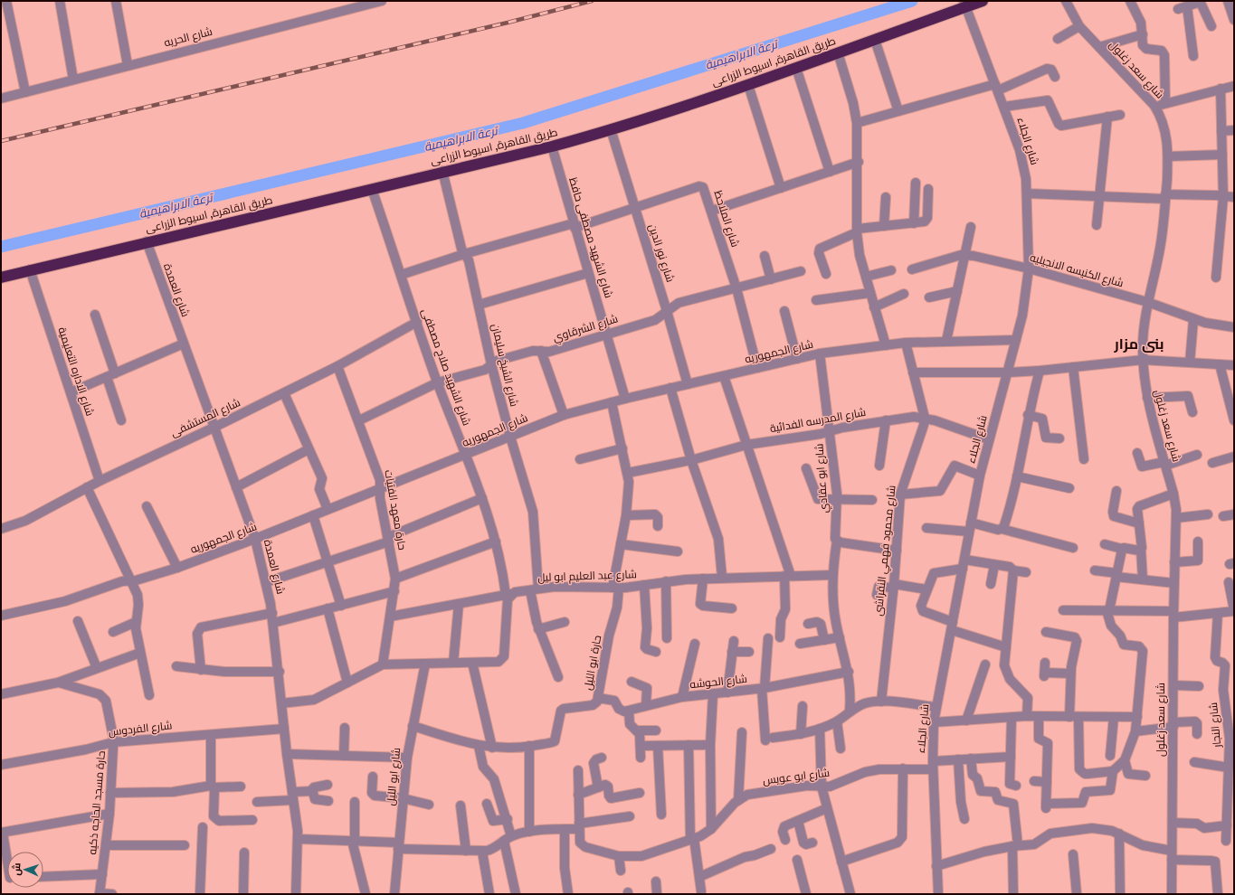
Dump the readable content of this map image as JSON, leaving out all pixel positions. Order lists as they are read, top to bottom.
{
  "streets": {
    "highway": ["طريق القاهرة, اسيوط الزراعى"],
    "street": [
      "شارع الحريه",
      "شارع سعد زغلول",
      "شارع الجلاء",
      "شارع الملاحظ",
      "شارع الشهيد مصطفى حافظ",
      "شارع نور الدين",
      "شارع الكنيسه الانجيليه",
      "شارع العمدة",
      "شارع الشرقاوي",
      "شارع الجمهوريه",
      "شارع الشيخ سليمان",
      "شارع الشهيد صلاح مصطفى",
      "شارع الاداره التعليمية",
      "شارع المستشفى",
      "شارع المدرسه الفدائية",
      "شارع ابو عقادي",
      "حارة معهد الفتيات",
      "شارع محمود فهمي النقراشى",
      "شارع عبد العليم ابو ليل",
      "حارة ابو الليل",
      "شارع الحوشه",
      "شارع النجار",
      "شارع الفردوس",
      "شارع ابو الليل",
      "شارع ابو عويس",
      "حارة مسجد الحاجه ذكيه"
    ]
  },
  "crossings": [
    ["طريق القاهرة, اسيوط الزراعى", "شارع الجلاء"],
    ["طريق القاهرة, اسيوط الزراعى", "شارع الشهيد مصطفى حافظ"],
    ["طريق القاهرة, اسيوط الزراعى", "شارع نور الدين"],
    ["طريق القاهرة, اسيوط الزراعى", "شارع العمدة"],
    ["طريق القاهرة, اسيوط الزراعى", "شارع الشيخ سليمان"],
    ["طريق القاهرة, اسيوط الزراعى", "شارع الشهيد صلاح مصطفى"],
    ["طريق القاهرة, اسيوط الزراعى", "شارع الاداره التعليمية"],
    ["شارع سعد زغلول", "شارع الكنيسه الانجيليه"],
    ["شارع الجلاء", "شارع الكنيسه الانجيليه"],
    ["شارع الجلاء", "شارع الجمهوريه"],
    ["شارع الجلاء", "شارع المدرسه الفدائية"],
    ["شارع الجلاء", "شارع ابو عويس"],
    ["شارع الملاحظ", "شارع الشهيد مصطفى حافظ"],
    ["شارع الملاحظ", "شارع نور الدين"],
    ["شارع الملاحظ", "شارع الشرقاوي"],
    ["شارع الملاحظ", "شارع الجمهوريه"],
    ["شارع الملاحظ", "شارع الشيخ سليمان"],
    ["شارع الملاحظ", "شارع الشهيد صلاح مصطفى"],
    ["شارع الشهيد مصطفى حافظ", "شارع الشرقاوي"],
    ["شارع الشهيد مصطفى حافظ", "شارع الجمهوريه"],
    ["شارع نور الدين", "شارع الشرقاوي"],
    ["شارع نور الدين", "شارع الجمهوريه"],
    ["شارع العمدة", "شارع الجمهوريه"],
    ["شارع العمدة", "شارع المستشفى"],
    ["شارع العمدة", "شارع الفردوس"],
    ["شارع الشرقاوي", "شارع الشيخ سليمان"],
    ["شارع الشرقاوي", "شارع الشهيد صلاح مصطفى"],
    ["شارع الشرقاوي", "حارة معهد الفتيات"],
    ["شارع الجمهوريه", "شارع الشيخ سليمان"],
    ["شارع الجمهوريه", "شارع الشهيد صلاح مصطفى"],
    ["شارع الجمهوريه", "شارع ابو عقادي"],
    ["شارع الجمهوريه", "حارة معهد الفتيات"],
    ["شارع الجمهوريه", "شارع محمود فهمي النقراشى"],
    ["شارع الجمهوريه", "حارة ابو الليل"],
    ["شارع الشيخ سليمان", "شارع عبد العليم ابو ليل"],
    ["شارع الشهيد صلاح مصطفى", "شارع المستشفى"],
    ["شارع الشهيد صلاح مصطفى", "شارع عبد العليم ابو ليل"],
    ["شارع الاداره التعليمية", "شارع المستشفى"],
    ["شارع المستشفى", "حارة معهد الفتيات"],
    ["شارع المدرسه الفدائية", "شارع ابو عقادي"],
    ["شارع المدرسه الفدائية", "شارع محمود فهمي النقراشى"],
    ["شارع المدرسه الفدائية", "حارة ابو الليل"],
    ["شارع ابو عقادي", "شارع عبد العليم ابو ليل"],
    ["شارع ابو عقادي", "شارع الحوشه"],
    ["حارة معهد الفتيات", "شارع عبد العليم ابو ليل"],
    ["شارع عبد العليم ابو ليل", "حارة ابو الليل"],
    ["حارة ابو الليل", "شارع ابو الليل"],
    ["شارع الفردوس", "حارة مسجد الحاجه ذكيه"]
  ],
  "districts": ["بنى مزار"],
  "water": ["ترعة الابراهيمية"],
  "north": "left"
}
